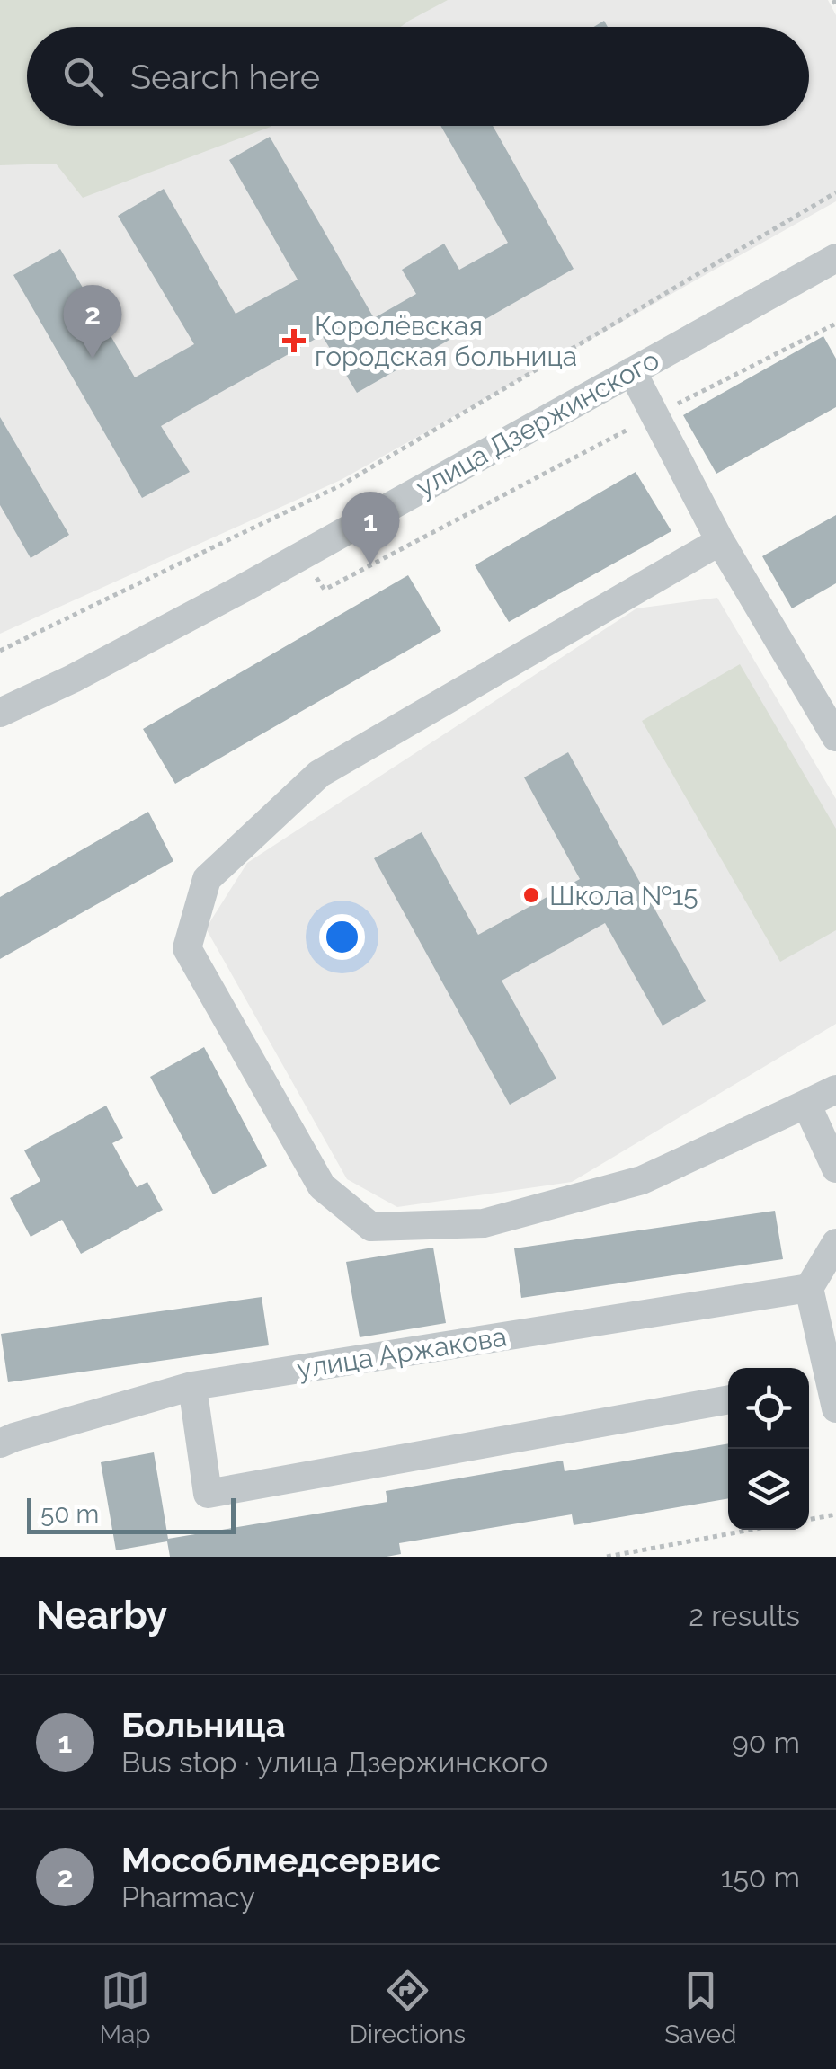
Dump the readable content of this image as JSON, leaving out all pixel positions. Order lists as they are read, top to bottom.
{
  "streets": {
    "street": ["улица Дзержинского", "улица Аржакова"]
  },
  "places": {
    "health": ["Королёвская городская больница"],
    "other": ["Школа №15"]
  },
  "scale_bar": "50 m",
  "page": {
    "search": "Search here",
    "pins": ["2", "1"],
    "scale": "50 m",
    "heading": ["Nearby", "2 results"],
    "list": [
      {
        "mark": "1",
        "name": "Больница",
        "note": "Bus stop · улица Дзержинского",
        "value": "90 m"
      },
      {
        "mark": "2",
        "name": "Мособлмедсервис",
        "note": "Pharmacy",
        "value": "150 m"
      }
    ],
    "nav": ["Map", "Directions", "Saved"]
  }
}
